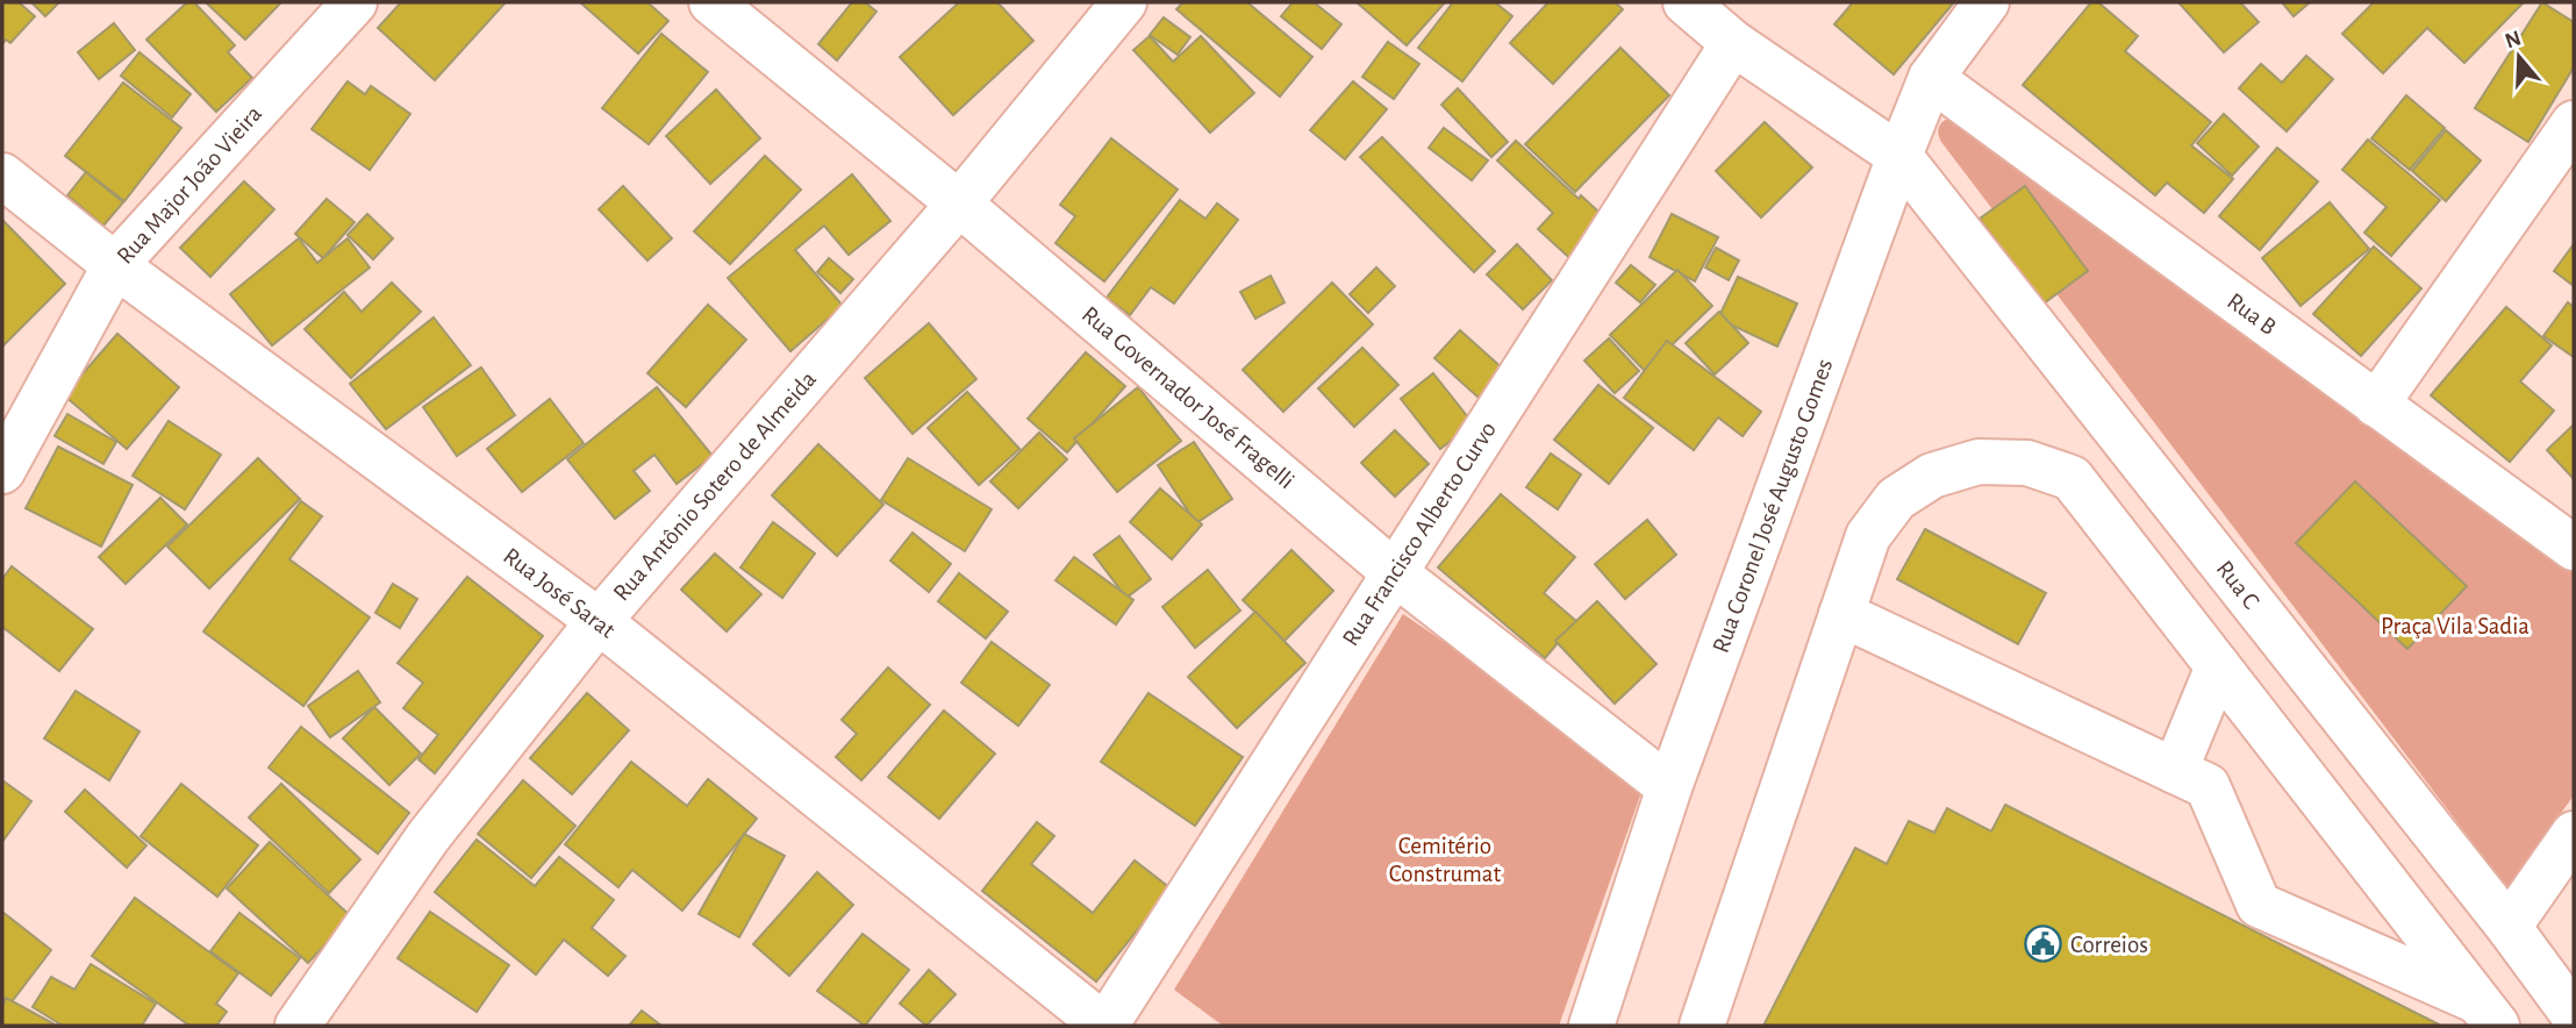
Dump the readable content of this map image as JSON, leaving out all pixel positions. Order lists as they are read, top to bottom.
{
  "streets": {
    "street": [
      "Rua Major João Vieira",
      "Rua B",
      "Rua Governador José Fragelli",
      "Rua Antônio Sotero de Almeida",
      "Rua Coronel José Augusto Gomes",
      "Rua Francisco Alberto Curvo",
      "Rua C",
      "Rua José Sarat"
    ]
  },
  "crossings": [
    ["Rua Major João Vieira", "Rua José Sarat"],
    ["Rua B", "Rua Coronel José Augusto Gomes"],
    ["Rua Governador José Fragelli", "Rua Antônio Sotero de Almeida"],
    ["Rua Governador José Fragelli", "Rua Coronel José Augusto Gomes"],
    ["Rua Governador José Fragelli", "Rua Francisco Alberto Curvo"],
    ["Rua Antônio Sotero de Almeida", "Rua José Sarat"],
    ["Rua Coronel José Augusto Gomes", "Rua C"],
    ["Rua Francisco Alberto Curvo", "Rua C"],
    ["Rua Francisco Alberto Curvo", "Rua José Sarat"]
  ],
  "parks": ["Praça Vila Sadia", "Cemitério Construmat"],
  "places": {
    "public building": ["Correios"]
  },
  "north": "top"
}
